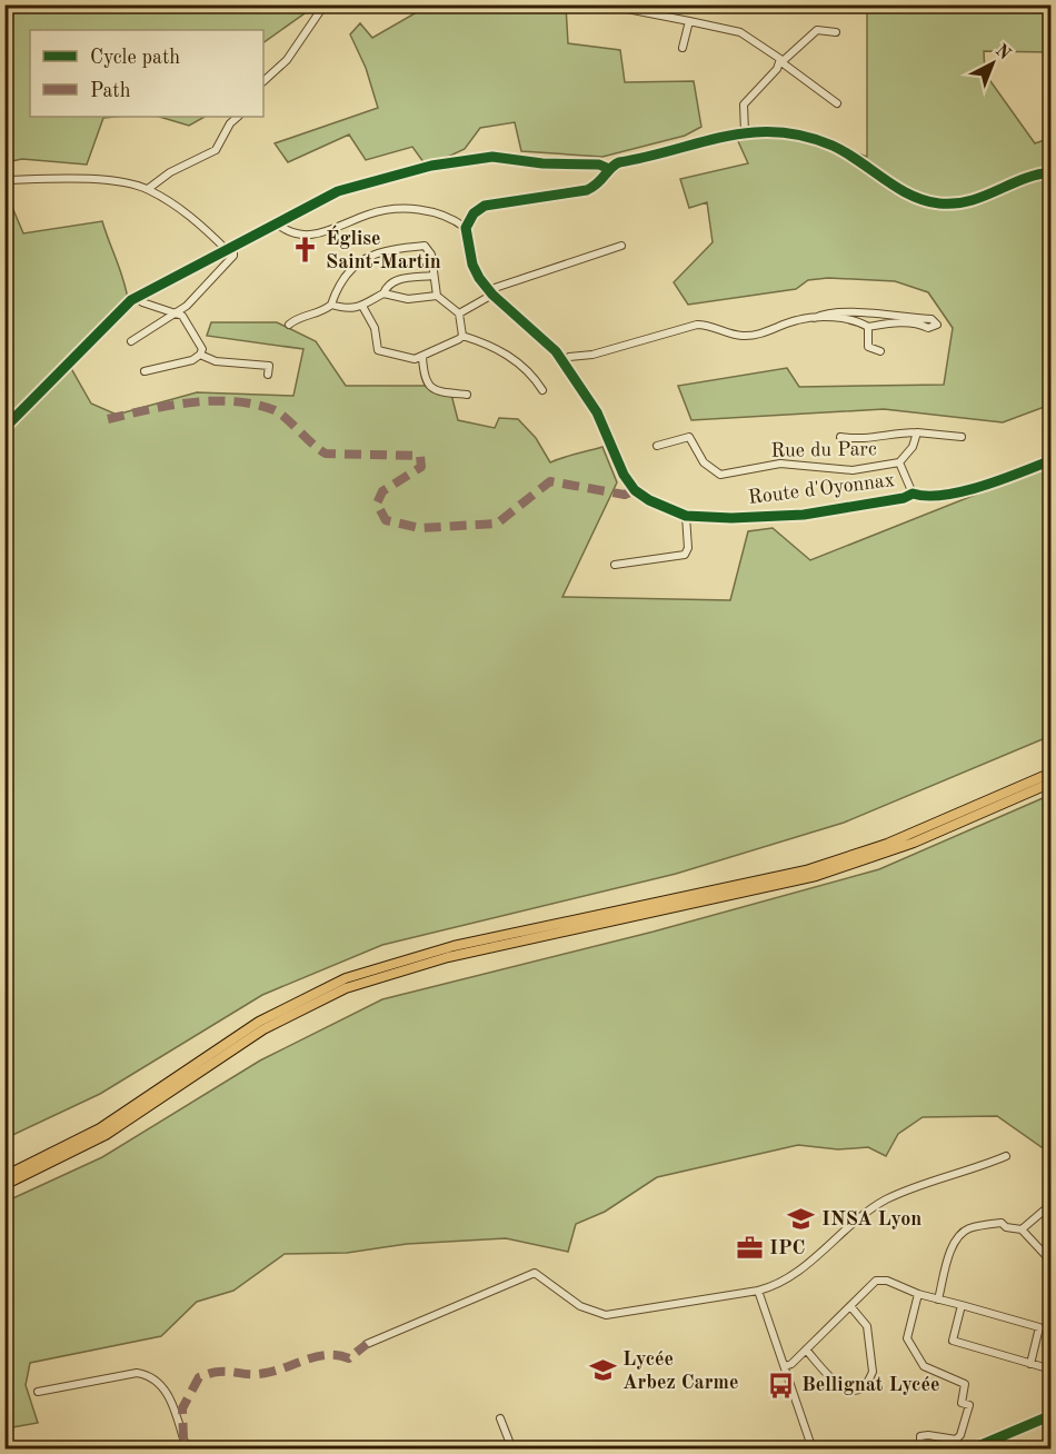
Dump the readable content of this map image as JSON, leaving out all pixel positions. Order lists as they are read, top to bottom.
{
  "streets": {
    "street": ["Rue du Parc", "Route d'Oyonnax"]
  },
  "crossings": [
    ["Rue du Parc", "Route d'Oyonnax"]
  ],
  "places": {
    "church": ["Église Saint-Martin"],
    "school or university": ["INSA Lyon", "Lycée Arbez Carme"],
    "office": ["IPC"],
    "bus stop": ["Bellignat Lycée"]
  },
  "legend": ["Cycle path", "Path"],
  "north": "top right"
}
